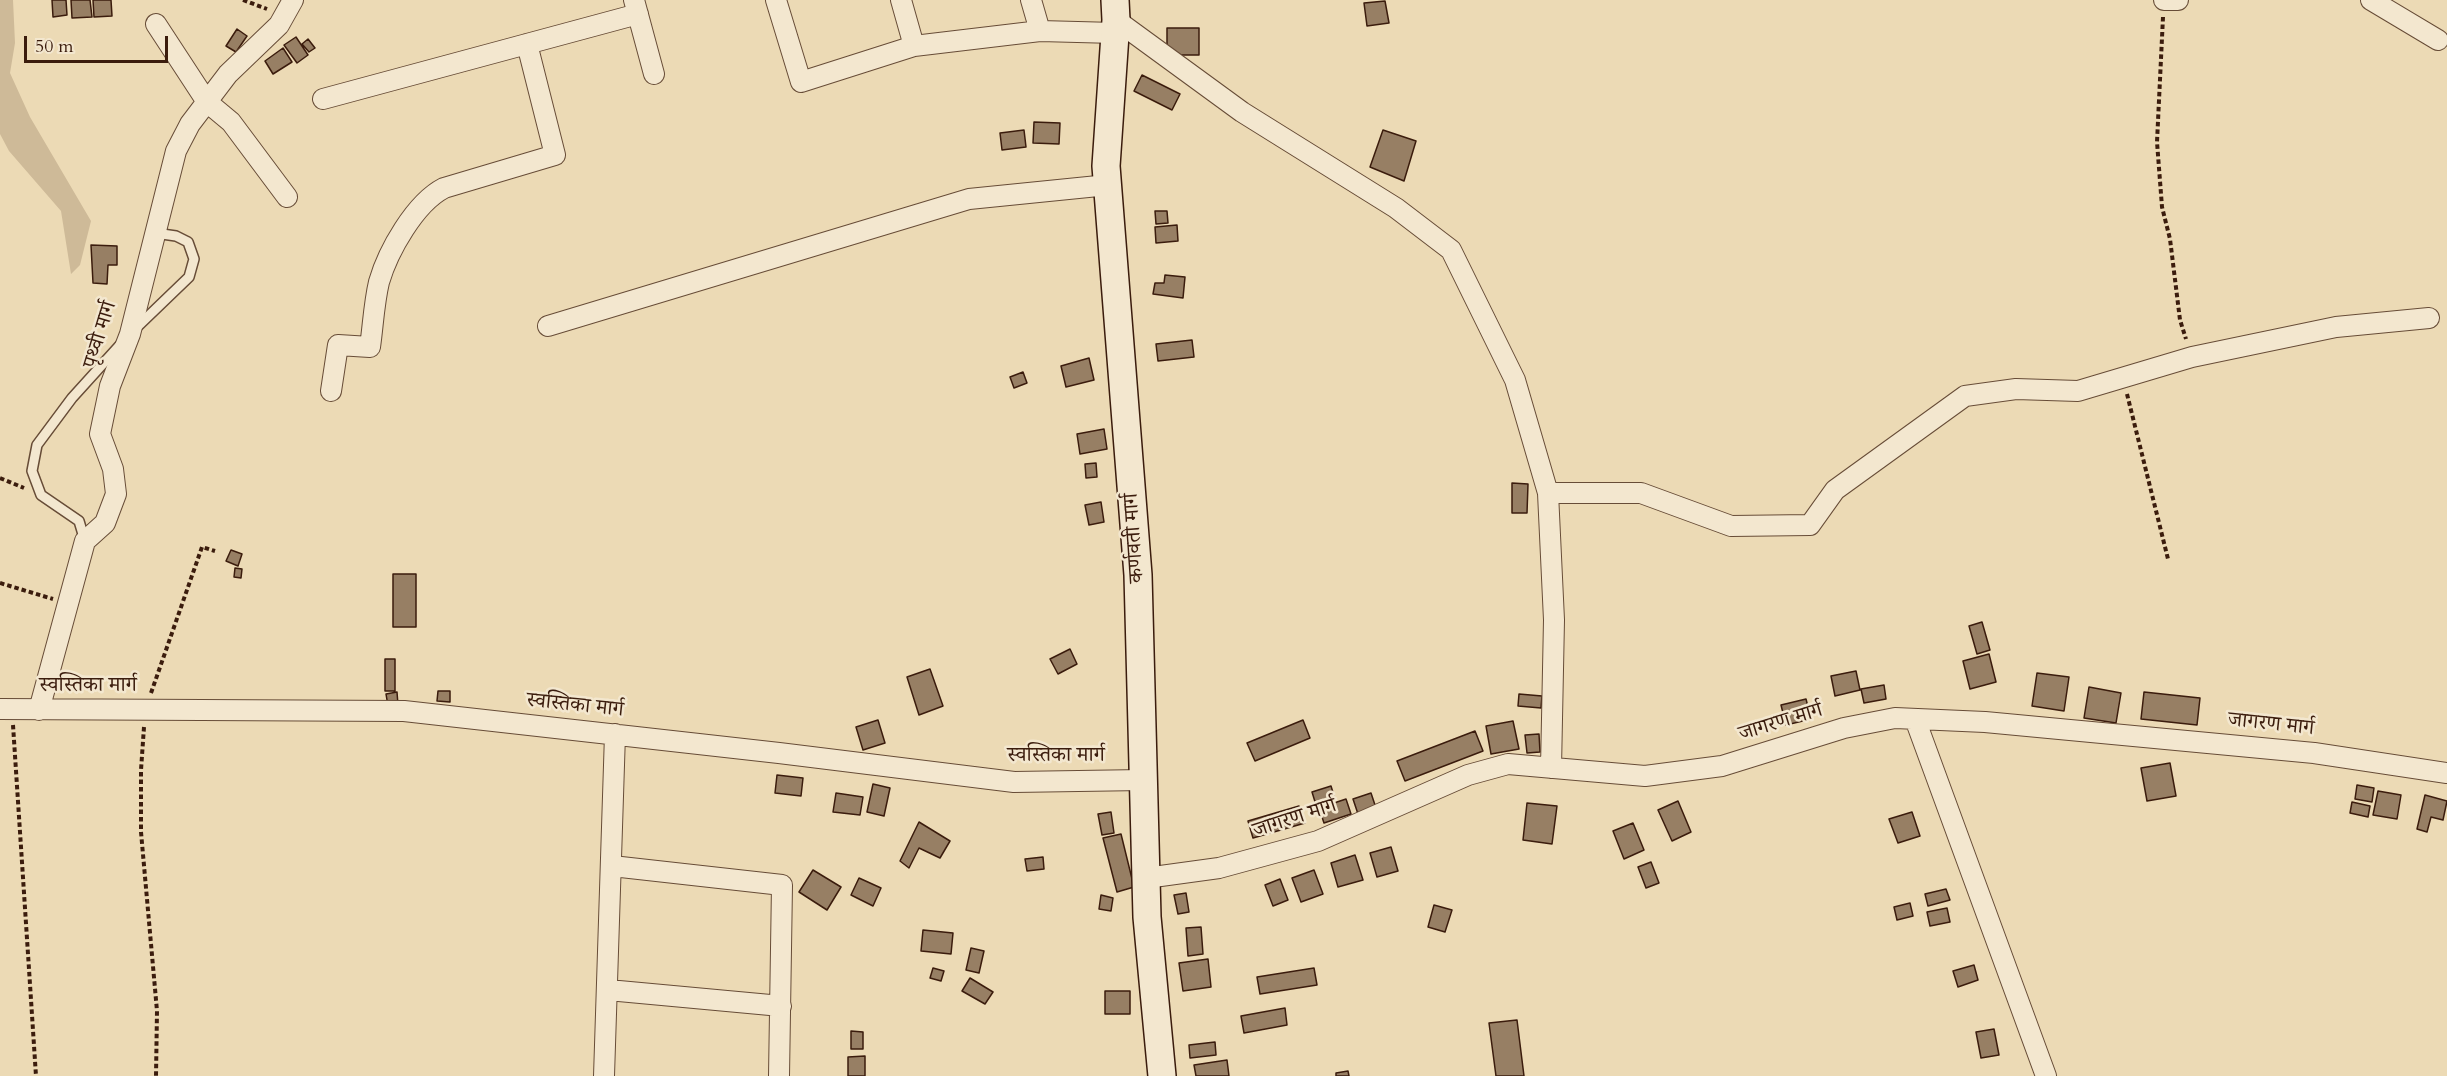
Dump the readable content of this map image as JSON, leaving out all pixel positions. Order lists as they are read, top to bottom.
{
  "streets": {
    "main road": ["कर्णवती मार्ग"],
    "street": ["पृथ्वी मार्ग", "स्वस्तिका मार्ग", "जागरण मार्ग"]
  },
  "crossings": [
    ["पृथ्वी मार्ग", "स्वस्तिका मार्ग"],
    ["कर्णवती मार्ग", "स्वस्तिका मार्ग"],
    ["कर्णवती मार्ग", "जागरण मार्ग"]
  ],
  "scale_bar": "50 m"
}
